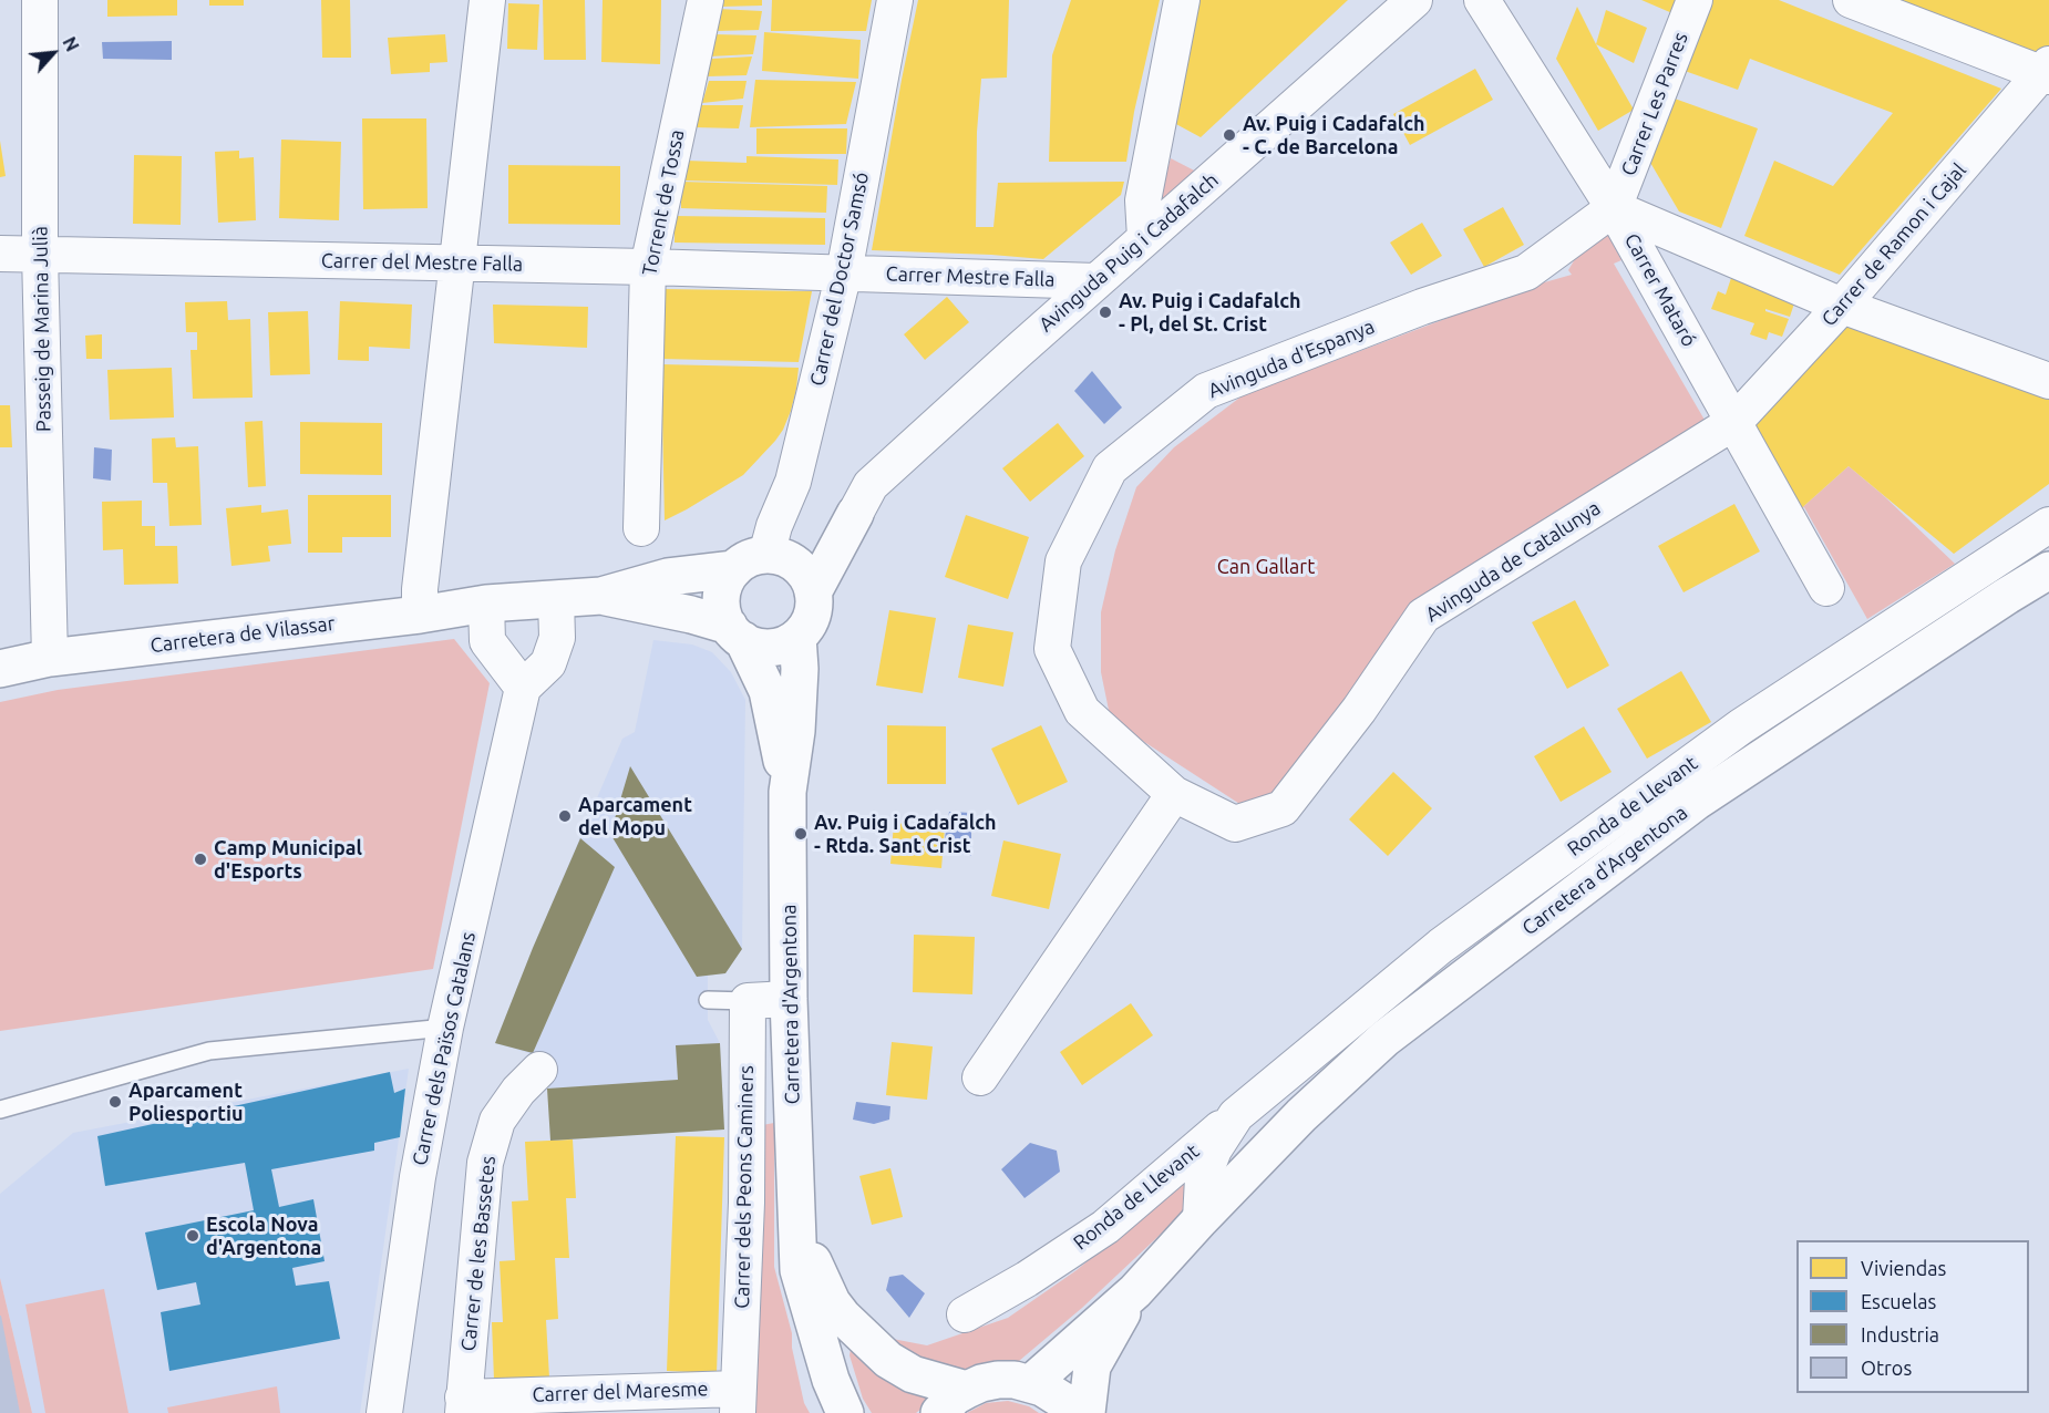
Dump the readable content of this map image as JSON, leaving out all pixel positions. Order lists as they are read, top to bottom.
{
  "streets": {
    "street": [
      "Carrer Les Parres",
      "Torrent de Tossa",
      "Carrer de Ramon i Cajal",
      "Avinguda Puig i Cadafalch",
      "Carrer del Mestre Falla",
      "Carrer Mestre Falla",
      "Carrer del Doctor Samsó",
      "Carrer Mataró",
      "Passeig de Marina Julià",
      "Avinguda d'Espanya",
      "Avinguda de Catalunya",
      "Carretera de Vilassar",
      "Ronda de Llevant",
      "Carretera d'Argentona",
      "Carrer dels Països Catalans",
      "Carrer dels Peons Caminers",
      "Carrer de les Bassetes",
      "Carrer del Maresme"
    ]
  },
  "crossings": [
    ["Carrer Les Parres", "Carrer Mataró"],
    ["Carrer Les Parres", "Avinguda d'Espanya"],
    ["Torrent de Tossa", "Carrer del Mestre Falla"],
    ["Carrer de Ramon i Cajal", "Carrer Mataró"],
    ["Carrer de Ramon i Cajal", "Avinguda de Catalunya"],
    ["Avinguda Puig i Cadafalch", "Carrer Mestre Falla"],
    ["Carrer del Mestre Falla", "Carrer Mestre Falla"],
    ["Carrer del Mestre Falla", "Carrer del Doctor Samsó"],
    ["Carrer del Mestre Falla", "Passeig de Marina Julià"],
    ["Carrer Mestre Falla", "Carrer del Doctor Samsó"],
    ["Carrer del Doctor Samsó", "Carretera d'Argentona"],
    ["Carrer Mataró", "Avinguda d'Espanya"],
    ["Carrer Mataró", "Avinguda de Catalunya"],
    ["Passeig de Marina Julià", "Carretera de Vilassar"],
    ["Avinguda d'Espanya", "Avinguda de Catalunya"],
    ["Ronda de Llevant", "Carretera d'Argentona"],
    ["Carrer dels Peons Caminers", "Carrer del Maresme"],
    ["Carrer de les Bassetes", "Carrer del Maresme"]
  ],
  "parks": ["Can Gallart"],
  "places": [
    "Av. Puig i Cadafalch - C. de Barcelona",
    "Av. Puig i Cadafalch - Pl, del St. Crist",
    "Aparcament del Mopu",
    "Av. Puig i Cadafalch - Rtda. Sant Crist",
    "Camp Municipal d'Esports",
    "Aparcament Poliesportiu",
    "Escola Nova d'Argentona"
  ],
  "legend": [
    "Viviendas",
    "Escuelas",
    "Industria",
    "Otros"
  ],
  "north": "top right"
}
